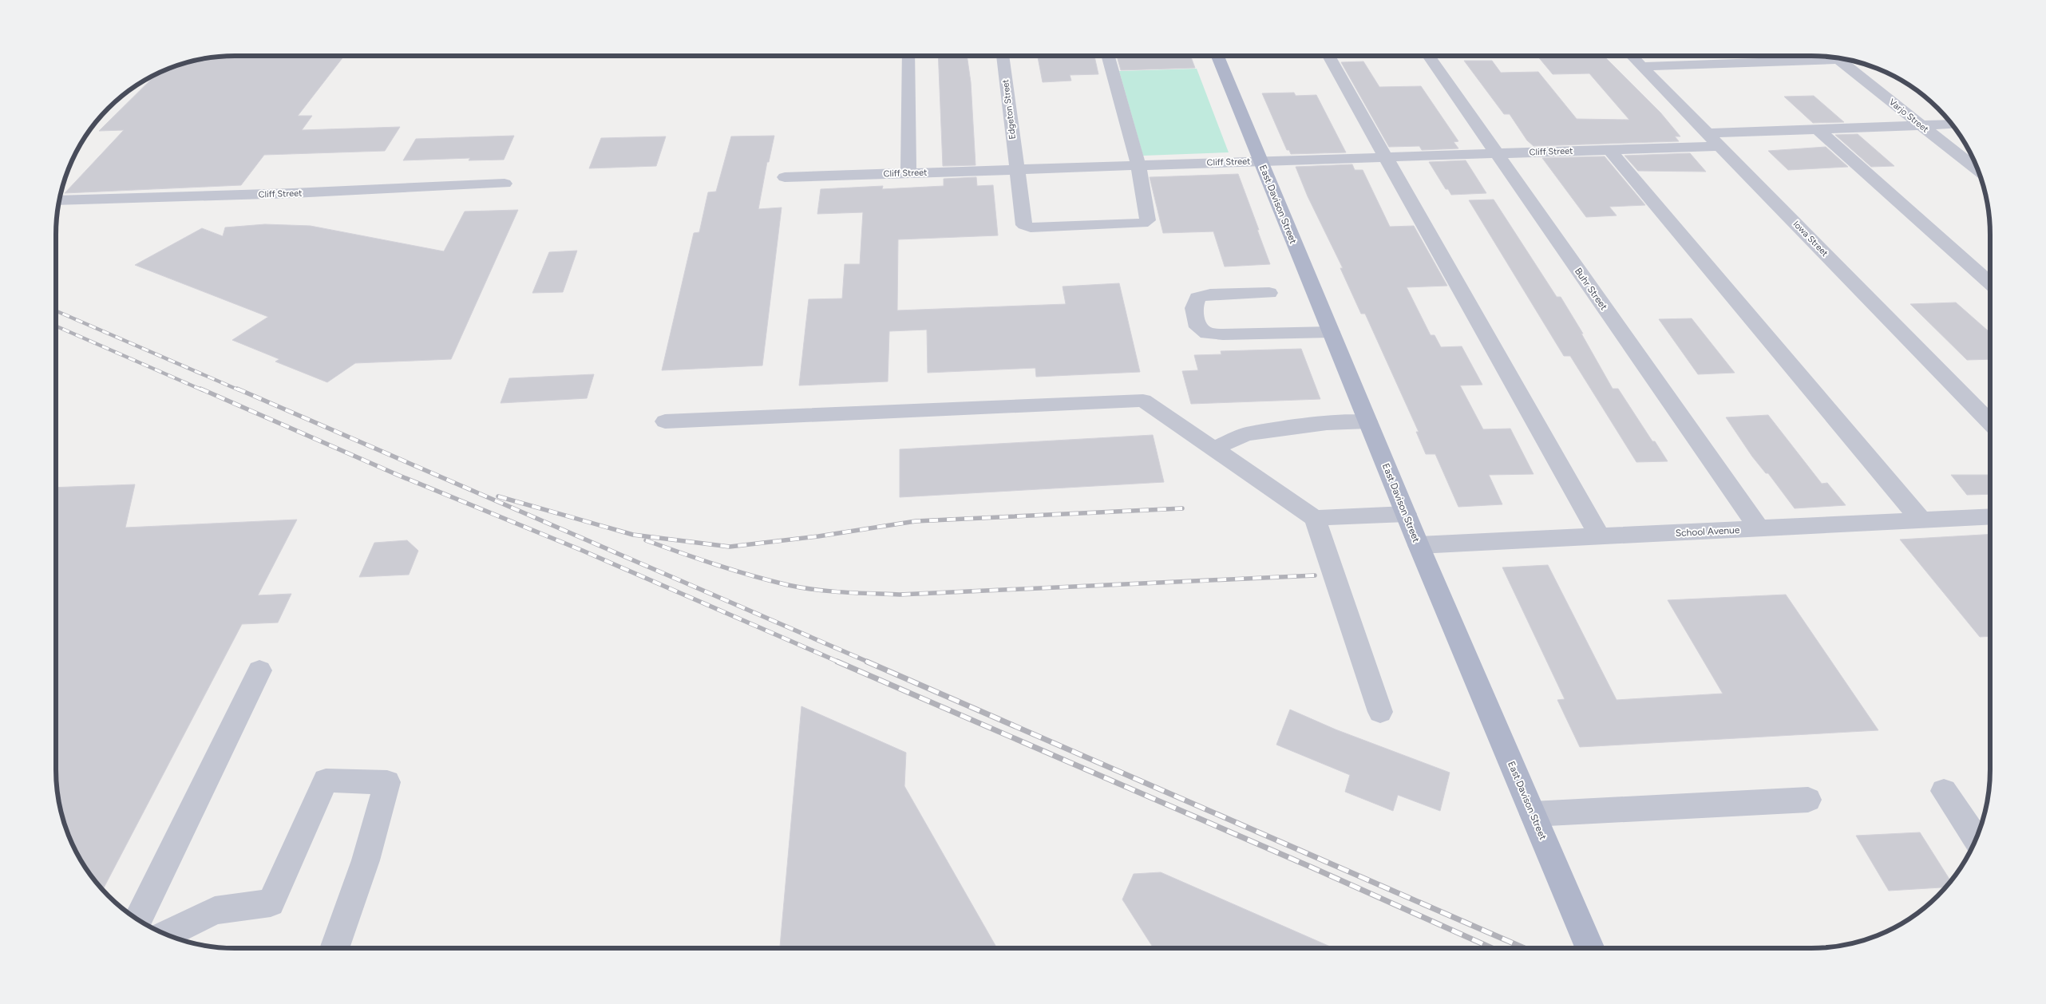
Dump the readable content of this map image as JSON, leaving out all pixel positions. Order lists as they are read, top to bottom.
{
  "streets": {
    "main road": ["East Davison Street"],
    "street": [
      "Edgeton Street",
      "Varjo Street",
      "Cliff Street",
      "Iowa Street",
      "Buhr Street",
      "School Avenue"
    ]
  },
  "crossings": [
    ["Edgeton Street", "Cliff Street"],
    ["Cliff Street", "East Davison Street"],
    ["Cliff Street", "Iowa Street"],
    ["Cliff Street", "Buhr Street"],
    ["East Davison Street", "School Avenue"],
    ["Buhr Street", "School Avenue"]
  ]
}
